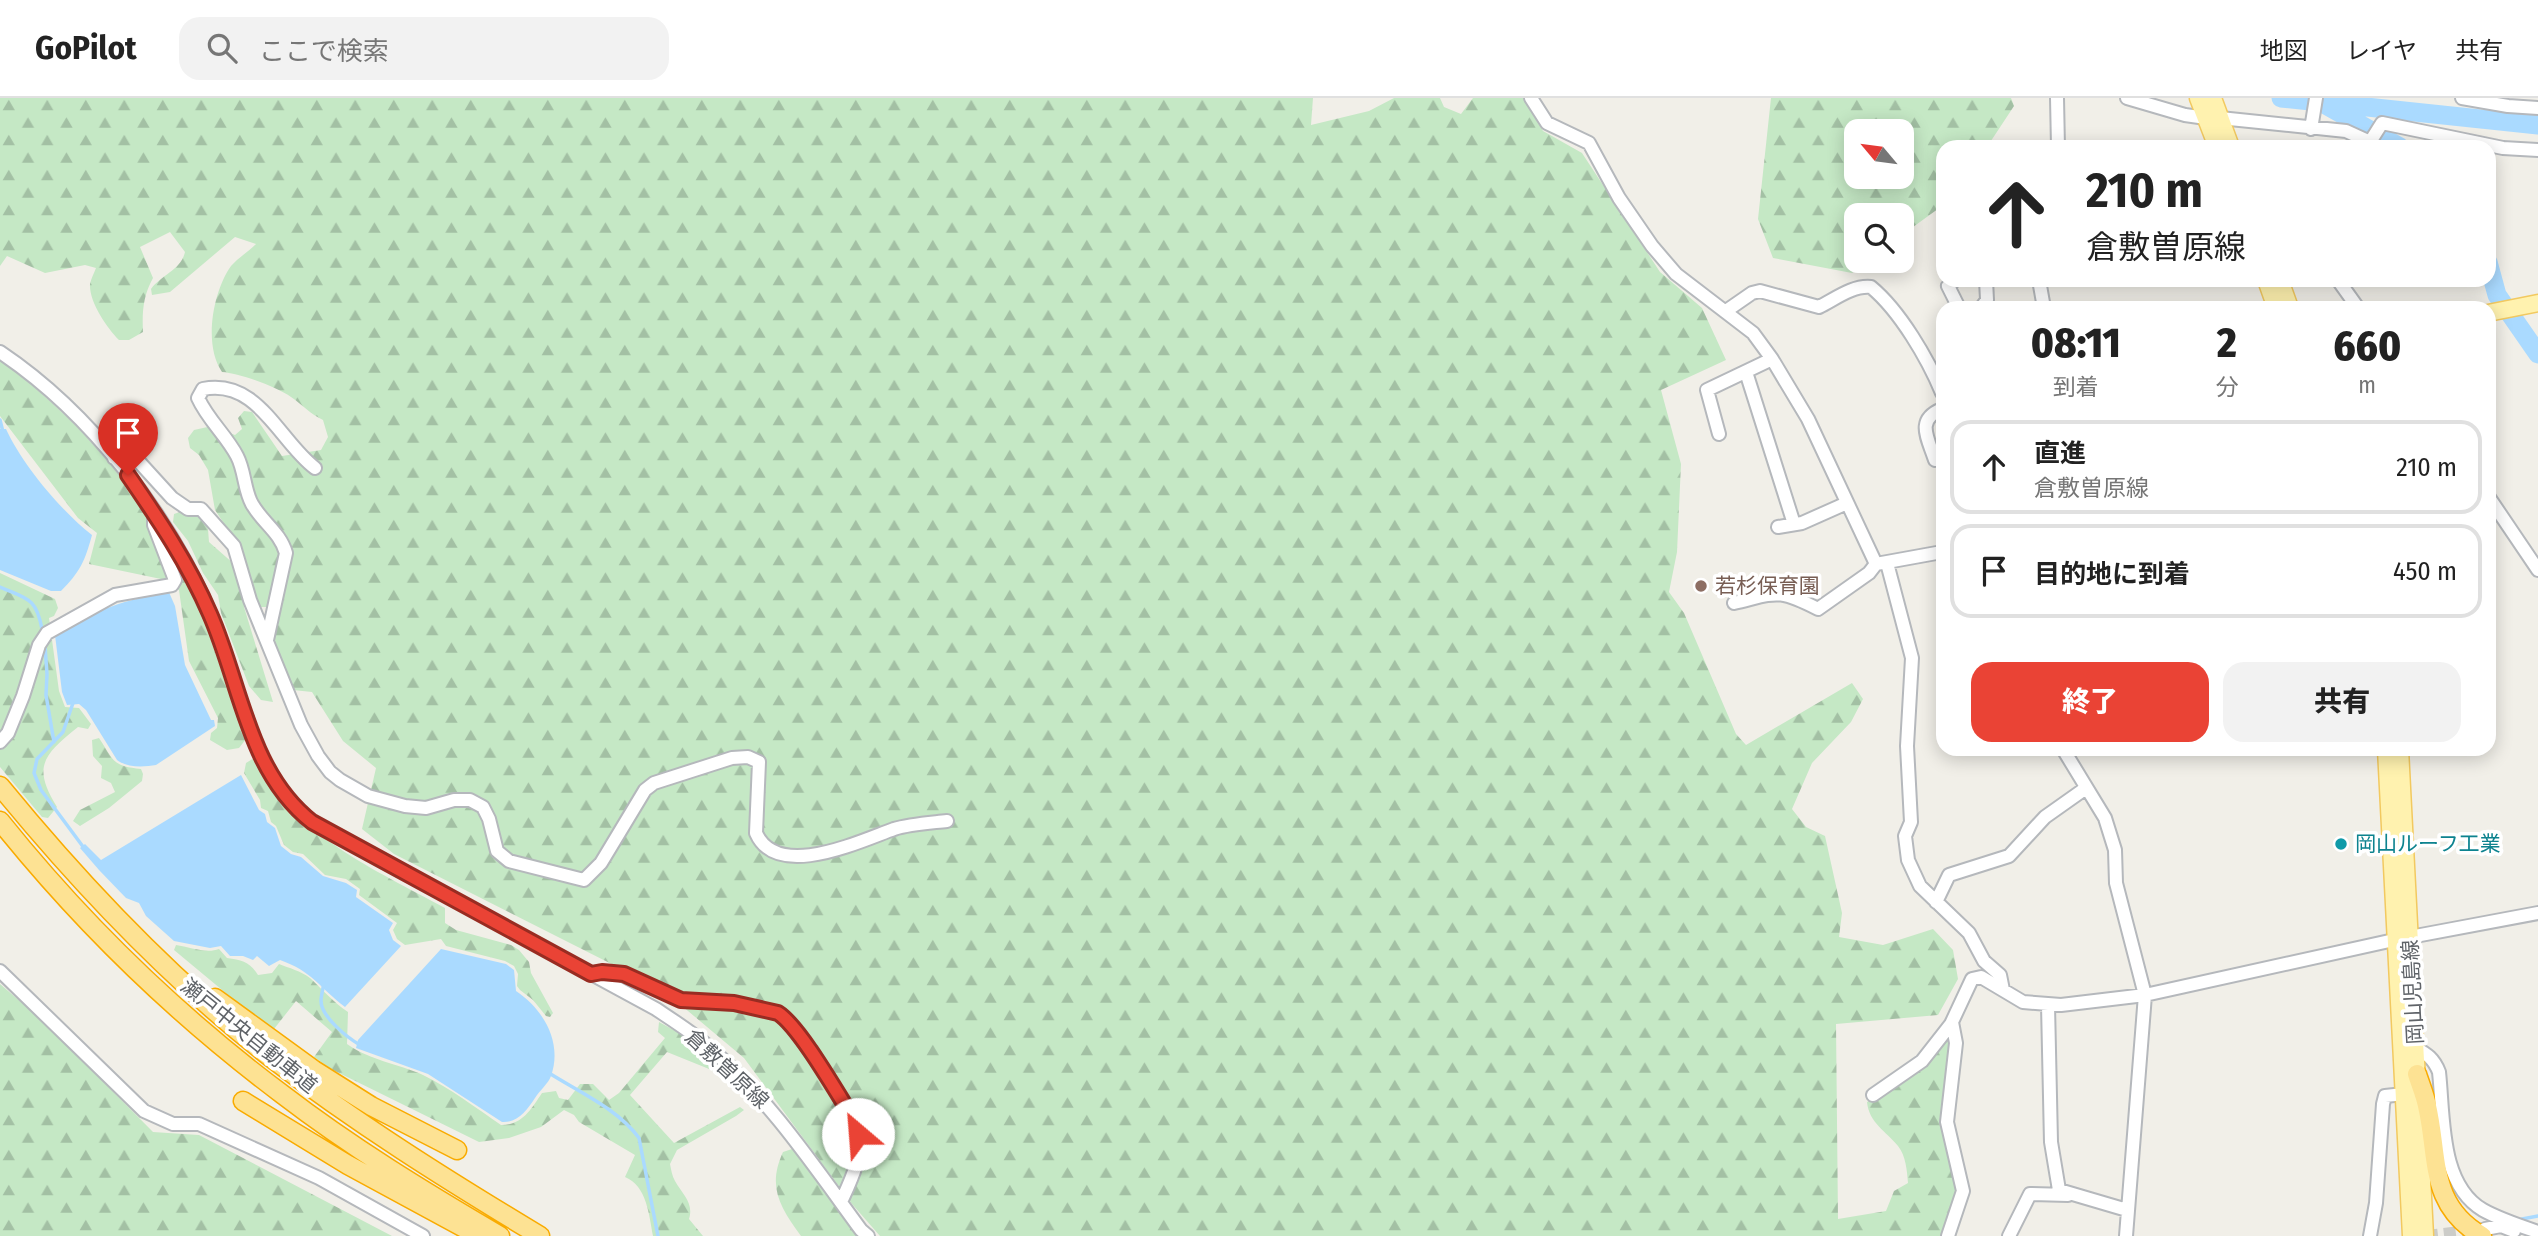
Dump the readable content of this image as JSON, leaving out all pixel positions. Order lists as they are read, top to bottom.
{
  "streets": {
    "highway": ["瀬戸中央自動車道"],
    "main road": ["岡山児島線"],
    "street": ["倉敷曽原線"]
  },
  "places": ["若杉保育園", "岡山ルーフ工業"],
  "north": "top left",
  "page": {
    "header": "GoPilot",
    "search": "ここで検索",
    "nav": ["地図", "レイヤ", "共有"],
    "turn": ["210 m", "倉敷曽原線"],
    "eta": [
      "08:11",
      "到着",
      "2",
      "分",
      "660",
      "m"
    ],
    "list": [
      {
        "name": "直進",
        "note": "倉敷曽原線",
        "value": "210 m"
      },
      {
        "name": "目的地に到着",
        "value": "450 m"
      }
    ],
    "buttons": ["終了", "共有"]
  }
}
